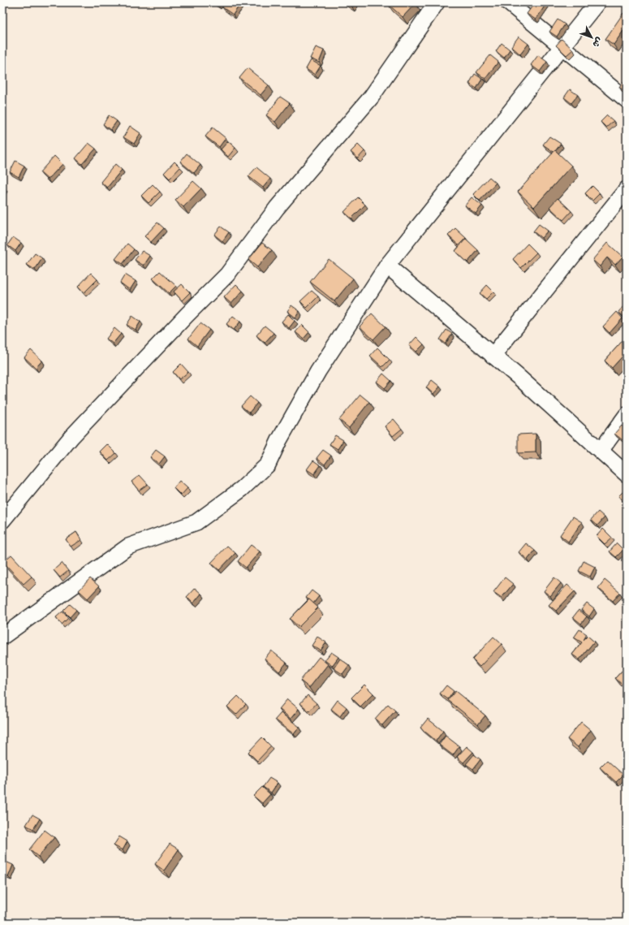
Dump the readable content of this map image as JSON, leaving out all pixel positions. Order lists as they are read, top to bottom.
{
  "north": "bottom right"
}
